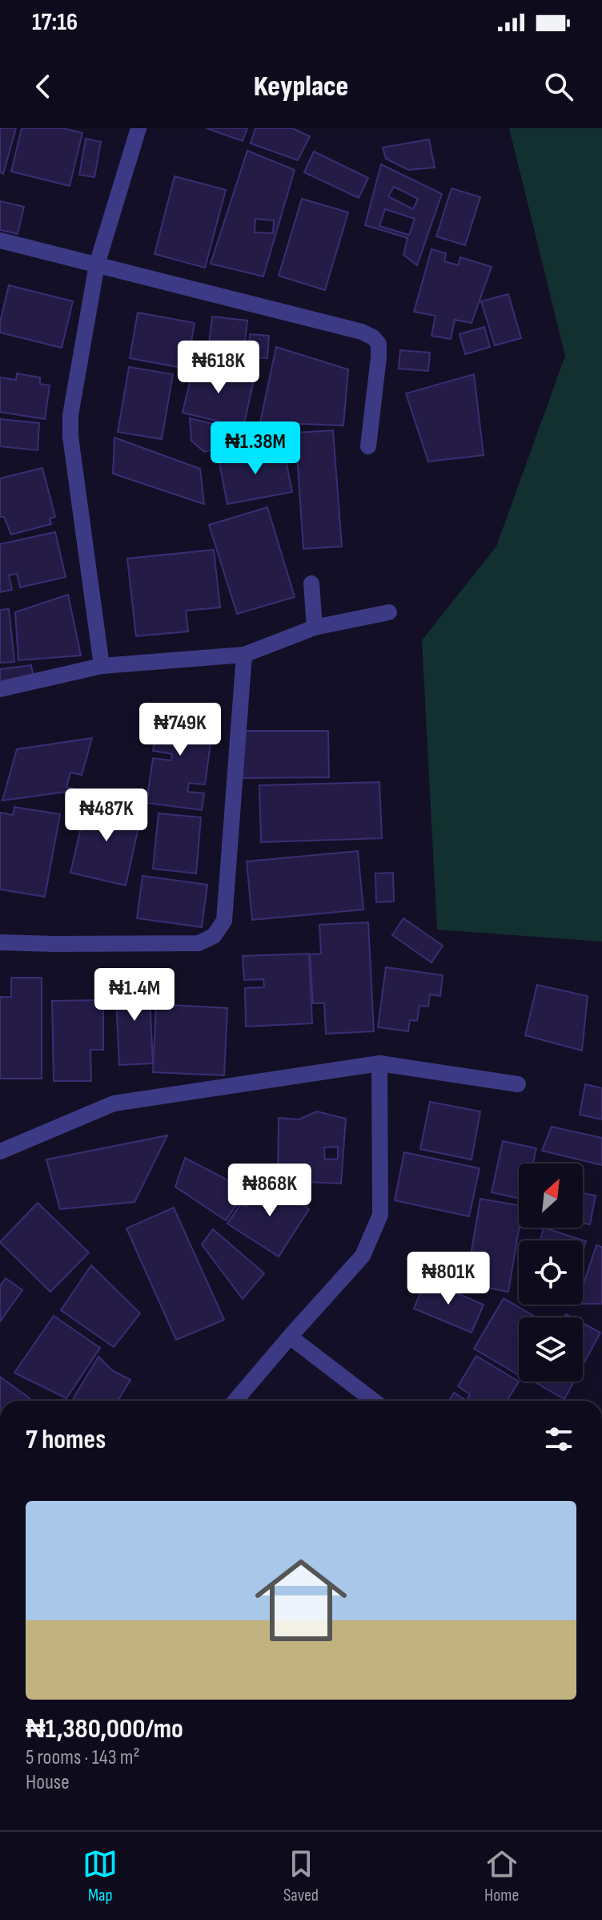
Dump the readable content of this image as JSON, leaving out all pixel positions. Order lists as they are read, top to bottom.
{
  "north": "top right",
  "page": {
    "status": "17:16",
    "header": "Keyplace",
    "price": [
      "₦618K",
      "₦1.38M",
      "₦749K",
      "₦487K",
      "₦1.4M",
      "₦868K",
      "₦801K"
    ],
    "heading": "7 homes",
    "list": [
      {
        "name": "₦1,380,000/mo",
        "note": "5 rooms · 143 m² · House"
      }
    ],
    "tabs": ["Map", "Saved", "Home"]
  }
}
